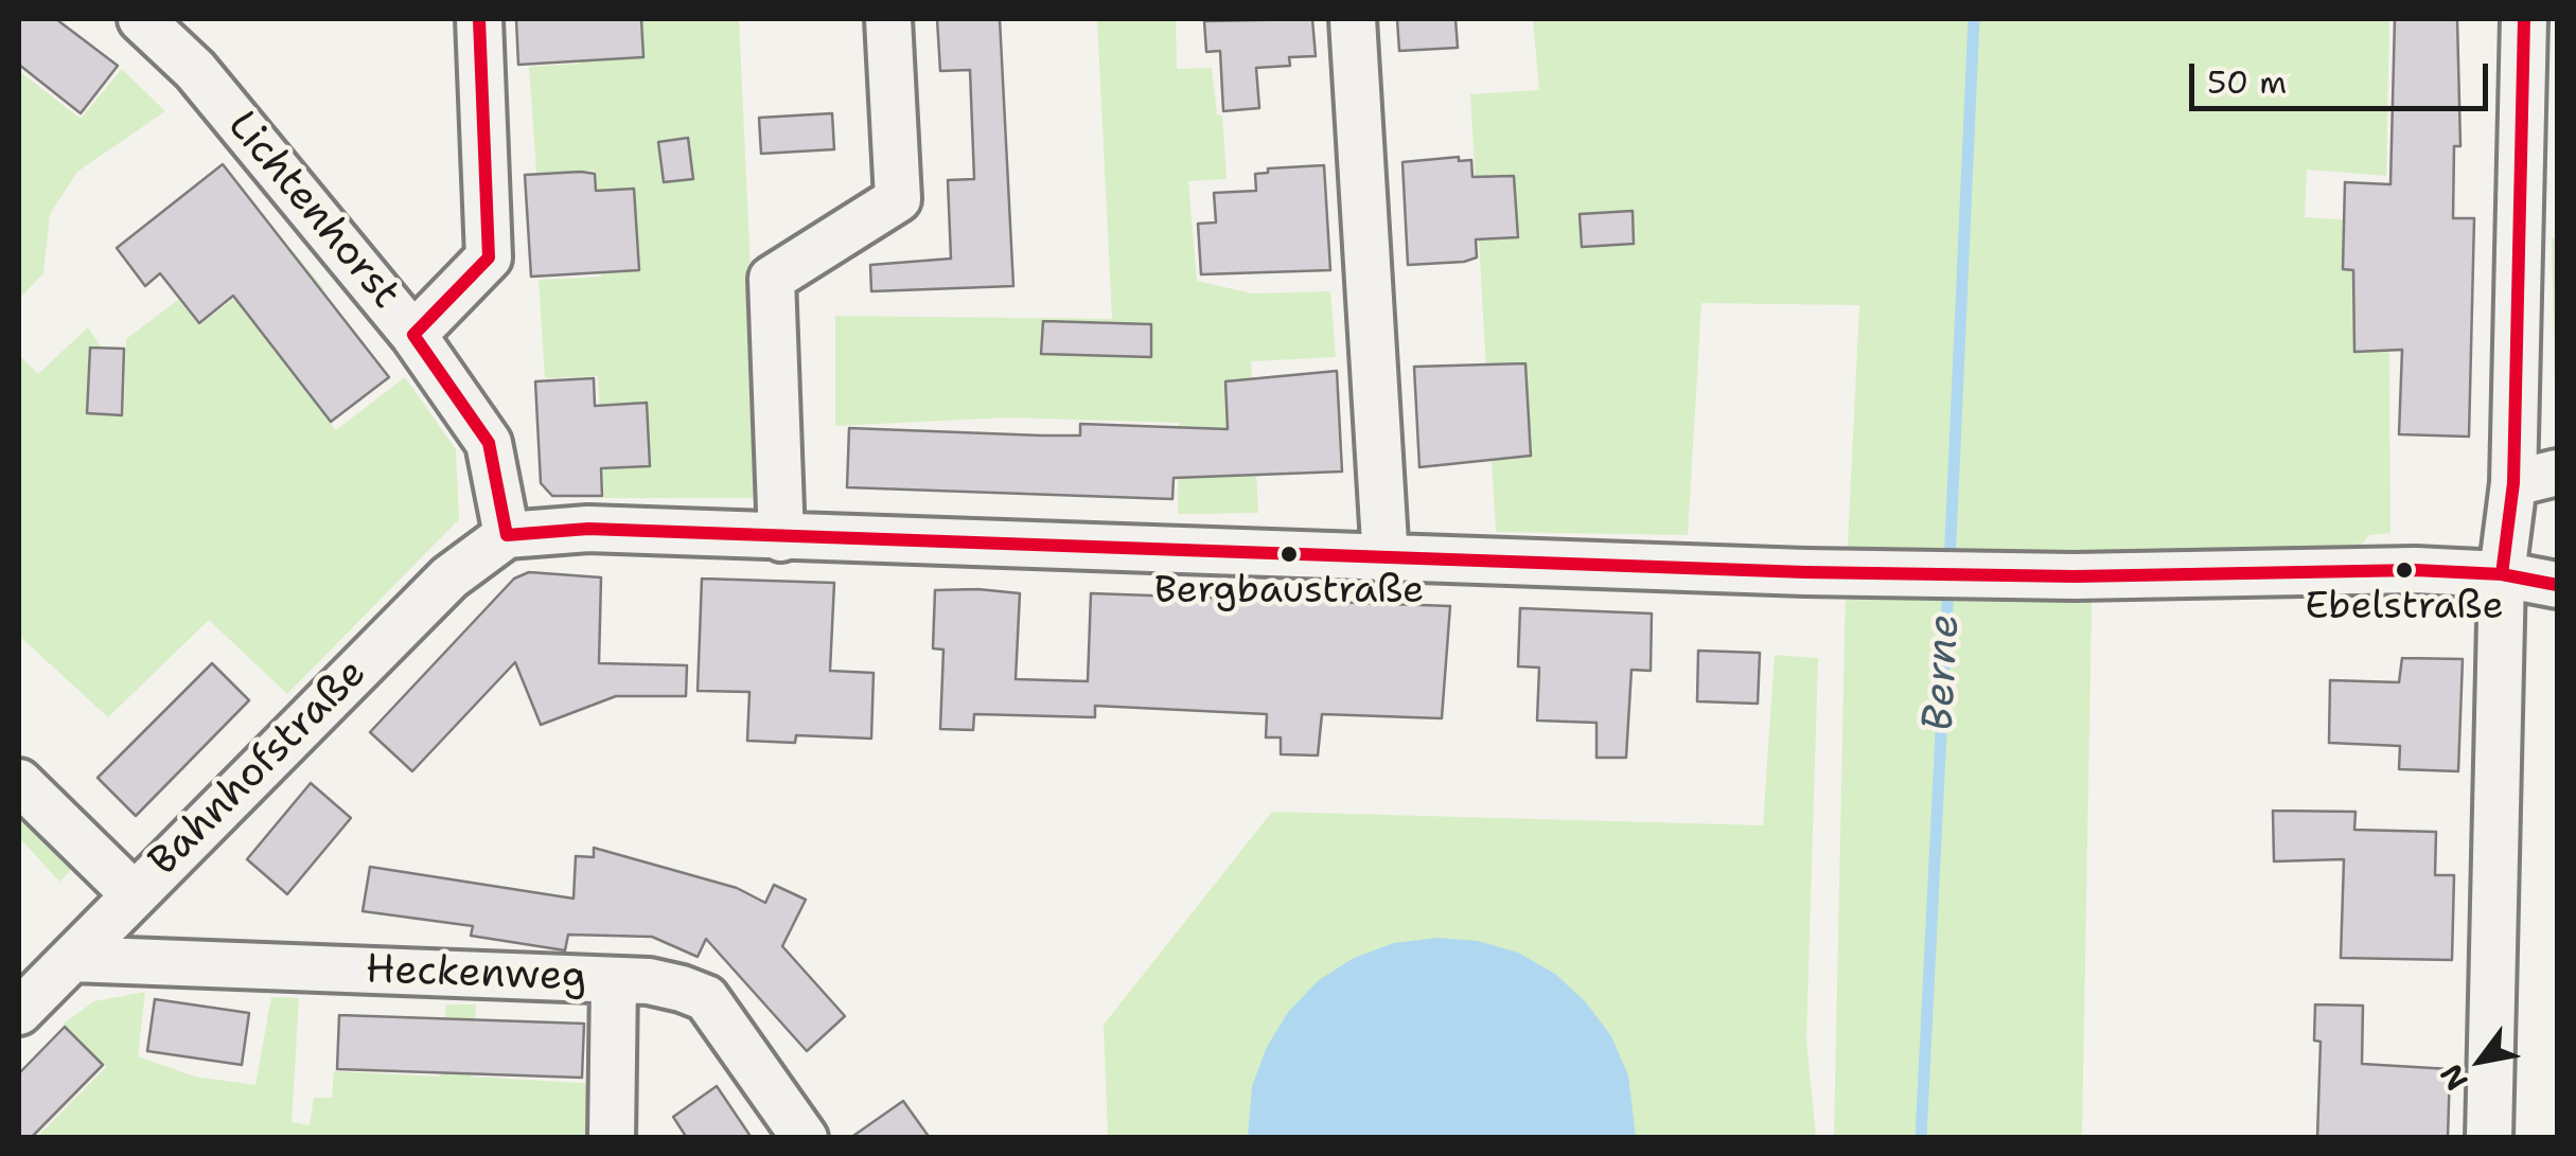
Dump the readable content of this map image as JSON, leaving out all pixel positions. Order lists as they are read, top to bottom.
{
  "streets": {
    "street": ["Lichtenhorst", "Bahnhofstraße", "Heckenweg"]
  },
  "crossings": [
    ["Lichtenhorst", "Bahnhofstraße"],
    ["Bahnhofstraße", "Heckenweg"]
  ],
  "water": ["Berne"],
  "places": ["Bergbaustraße", "Ebelstraße"],
  "scale_bar": "50 m",
  "north": "bottom left"
}
